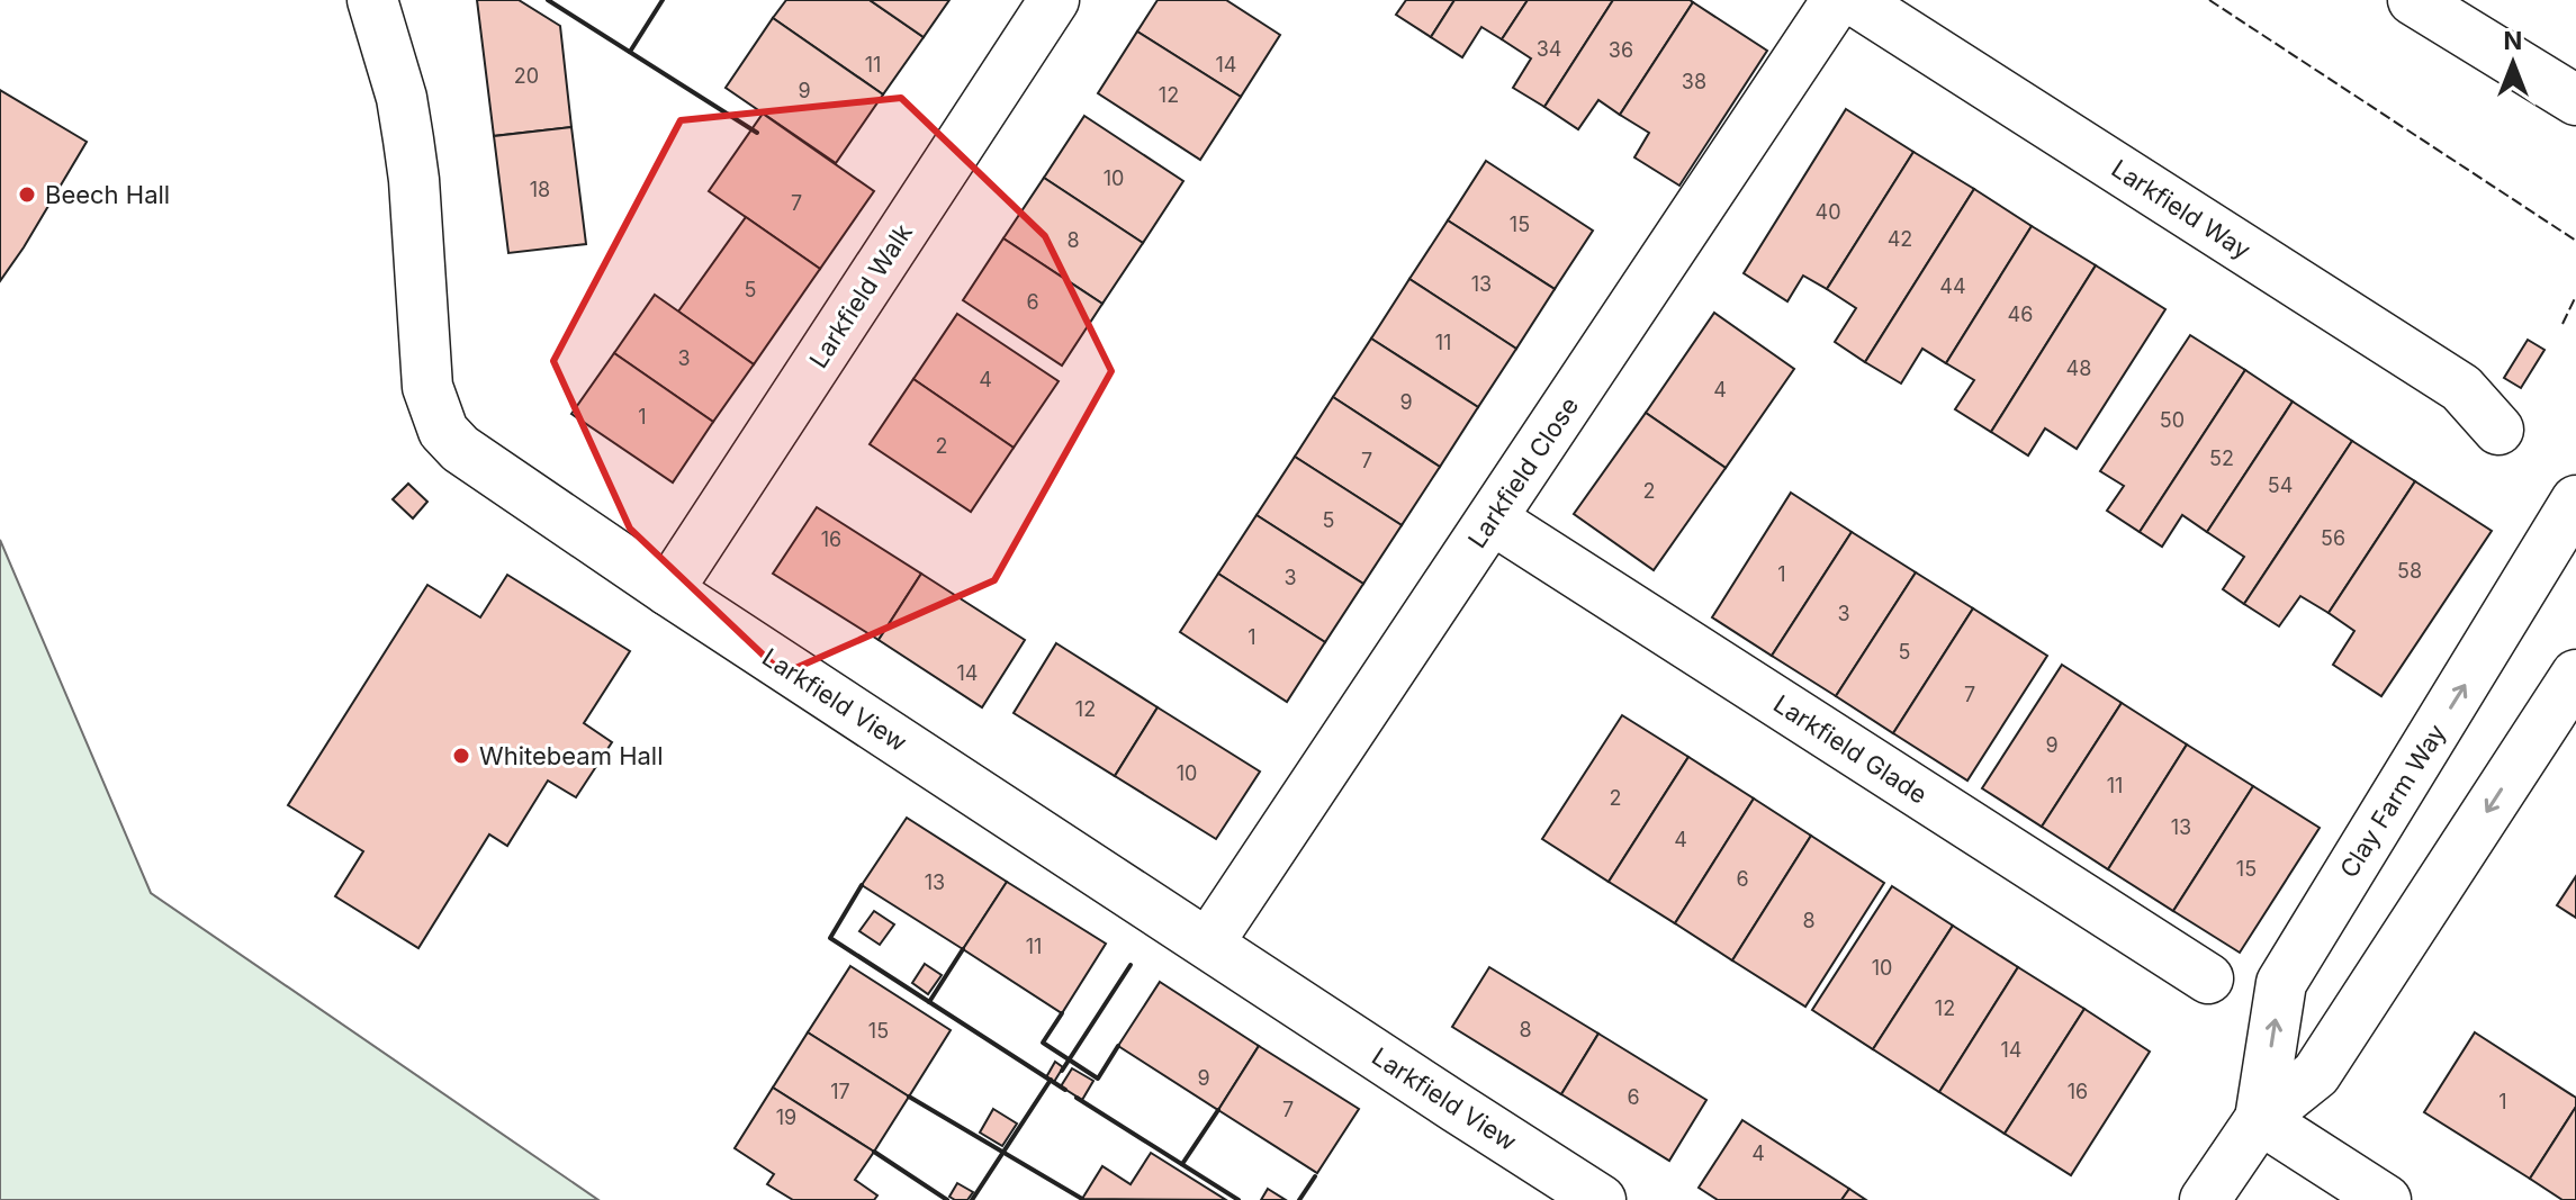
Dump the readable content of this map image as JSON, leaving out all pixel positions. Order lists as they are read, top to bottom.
{
  "streets": {
    "street": [
      "Larkfield Way",
      "Larkfield Walk",
      "Larkfield Close",
      "Larkfield View",
      "Larkfield Glade",
      "Clay Farm Way"
    ]
  },
  "crossings": [
    ["Larkfield Walk", "Larkfield View"],
    ["Larkfield Close", "Larkfield View"],
    ["Larkfield Close", "Larkfield Glade"]
  ],
  "places": ["Beech Hall", "Whitebeam Hall"],
  "house_numbers": [
    "34",
    "36",
    "11",
    "14",
    "20",
    "38",
    "9",
    "12",
    "10",
    "18",
    "7",
    "40",
    "15",
    "42",
    "8",
    "13",
    "44",
    "5",
    "6",
    "46",
    "11",
    "3",
    "48",
    "4",
    "4",
    "9",
    "1",
    "50",
    "2",
    "52",
    "7",
    "54",
    "2",
    "5",
    "56",
    "16",
    "58",
    "1",
    "3",
    "3",
    "1",
    "5",
    "14",
    "7",
    "12",
    "9",
    "10",
    "11",
    "2",
    "13",
    "4",
    "15",
    "6",
    "13",
    "8",
    "11",
    "10",
    "12",
    "8",
    "15",
    "14",
    "9",
    "17",
    "16",
    "6",
    "1",
    "7",
    "19",
    "4"
  ],
  "north": "top"
}
